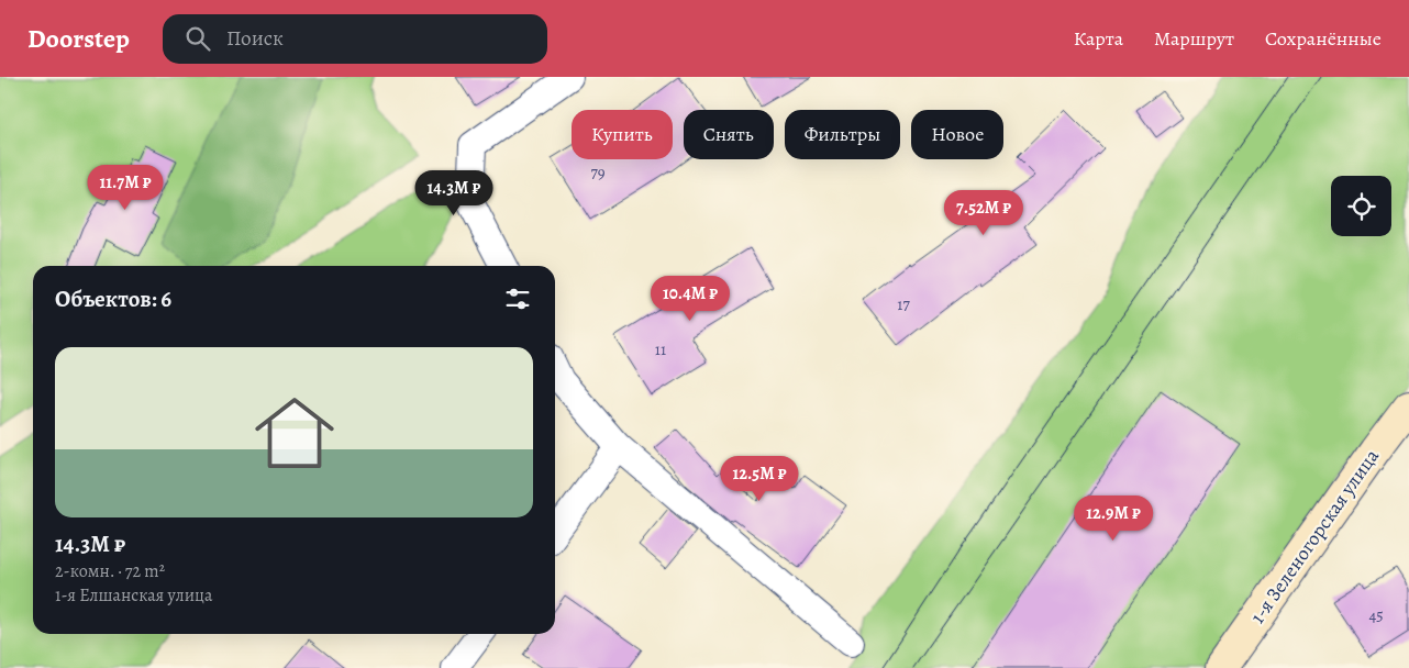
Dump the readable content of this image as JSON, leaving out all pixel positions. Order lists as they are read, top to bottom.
{
  "streets": {
    "main road": ["1-я Зеленогорская улица"]
  },
  "house_numbers": [
    "79",
    "17",
    "11",
    "45"
  ],
  "page": {
    "header": "Doorstep",
    "search": "Поиск",
    "nav": ["Карта", "Маршрут", "Сохранённые"],
    "chip": [
      "Купить",
      "Снять",
      "Фильтры",
      "Новое"
    ],
    "price": [
      "11.7M ₽",
      "14.3M ₽",
      "7.52M ₽",
      "10.4M ₽",
      "12.5M ₽",
      "12.9M ₽"
    ],
    "heading": "Объектов: 6",
    "list": [
      {
        "name": "14.3M ₽",
        "note": "2-комн. · 72 m² · 1-я Елшанская улица"
      }
    ]
  }
}
